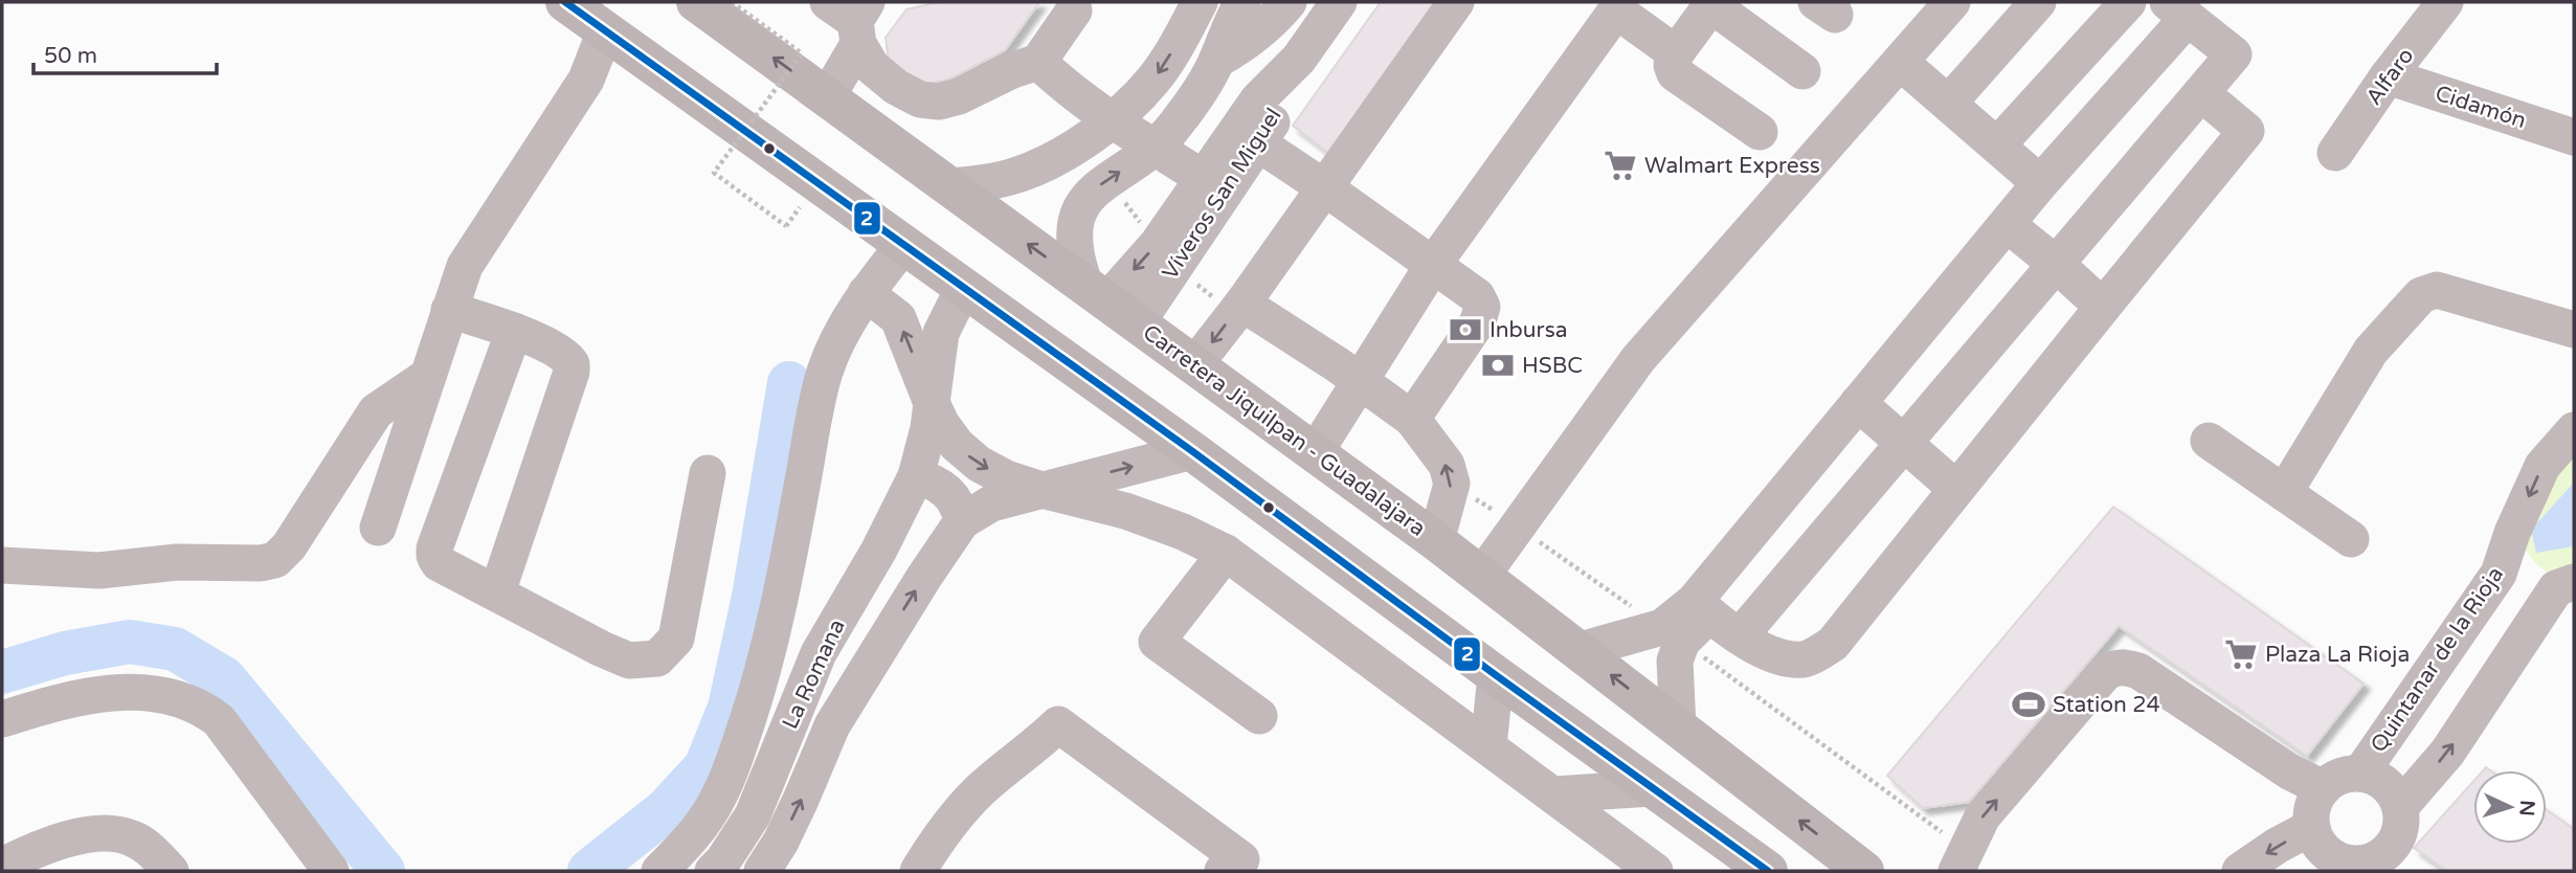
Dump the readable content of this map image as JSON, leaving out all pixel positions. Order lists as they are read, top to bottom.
{
  "streets": {
    "highway": ["Carretera Jiquilpan - Guadalajara"],
    "street": [
      "Alfaro",
      "Cidamón",
      "Víveros San Miguel",
      "Quintanar de la Rioja",
      "La Romana"
    ]
  },
  "crossings": [
    ["Alfaro", "Cidamón"],
    ["Víveros San Miguel", "Carretera Jiquilpan - Guadalajara"]
  ],
  "places": {
    "supermarket": ["Walmart Express", "Plaza La Rioja"],
    "bank": ["Inbursa", "HSBC"],
    "sports": ["Station 24"]
  },
  "lines": ["transit line 2"],
  "scale_bar": "50 m",
  "north": "right"
}
